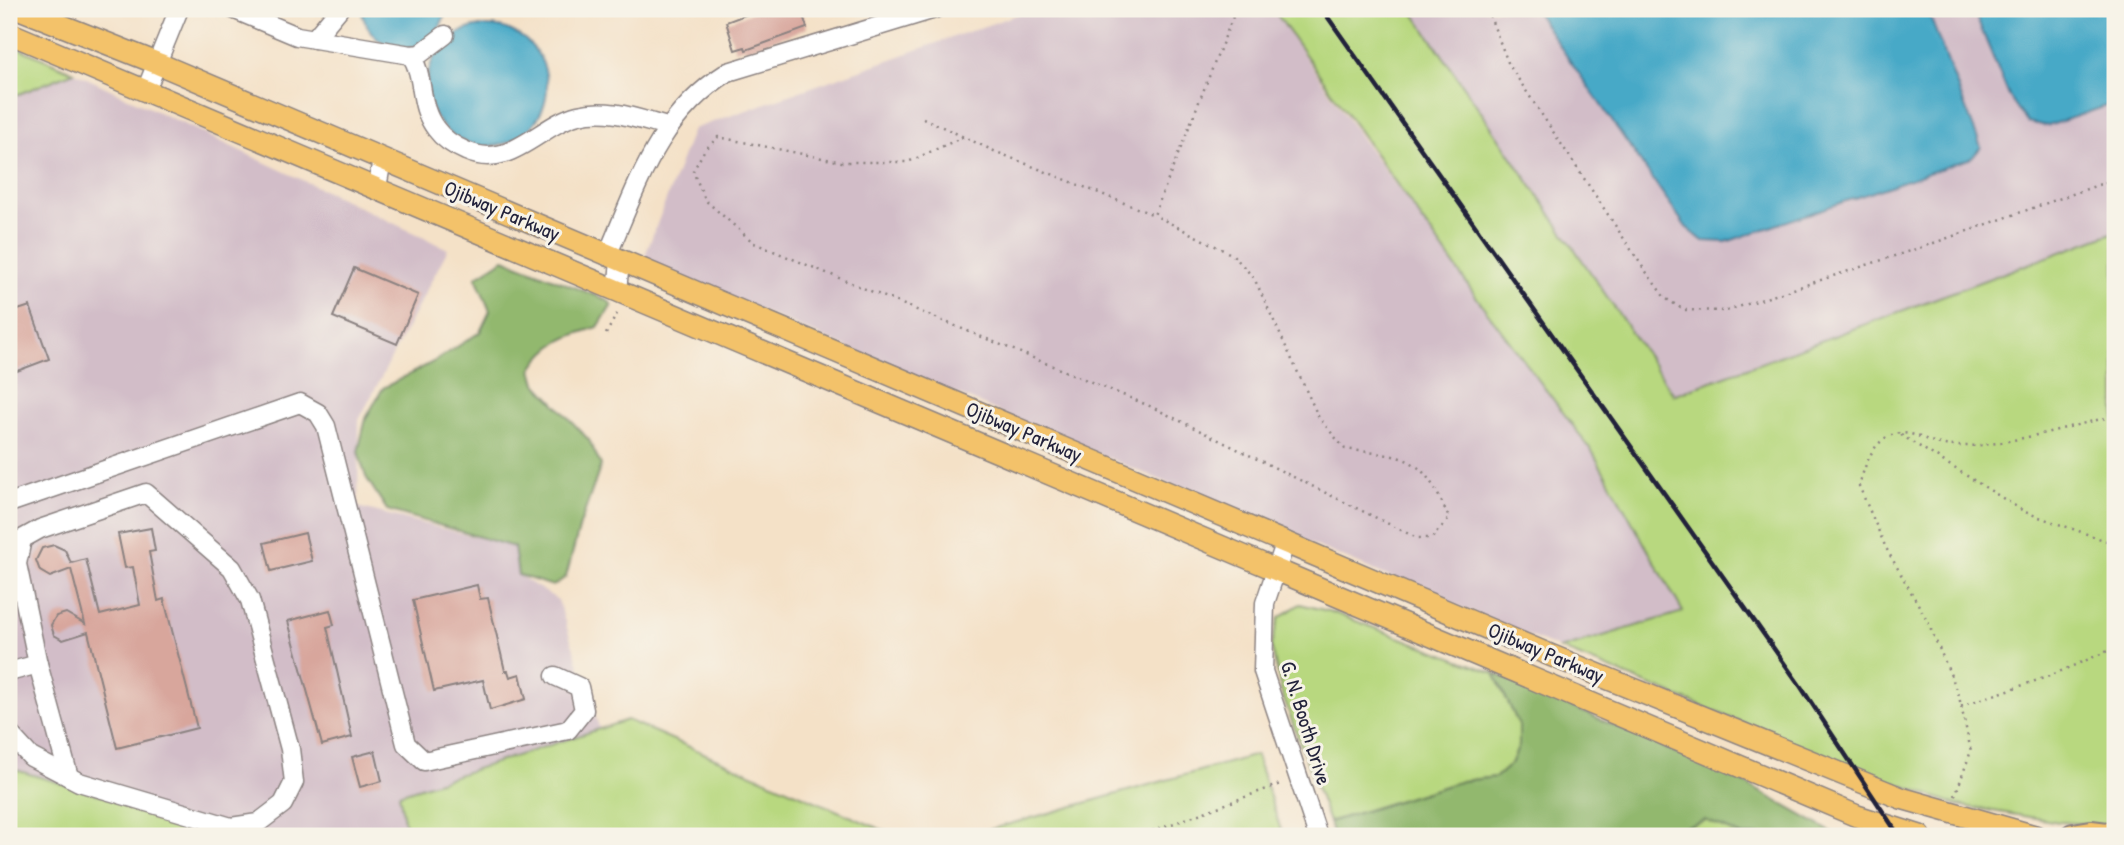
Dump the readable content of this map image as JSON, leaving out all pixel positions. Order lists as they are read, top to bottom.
{
  "streets": {
    "main road": ["Ojibway Parkway"],
    "street": ["G. N. Booth Drive"]
  },
  "crossings": [
    ["Ojibway Parkway", "G. N. Booth Drive"]
  ]
}
